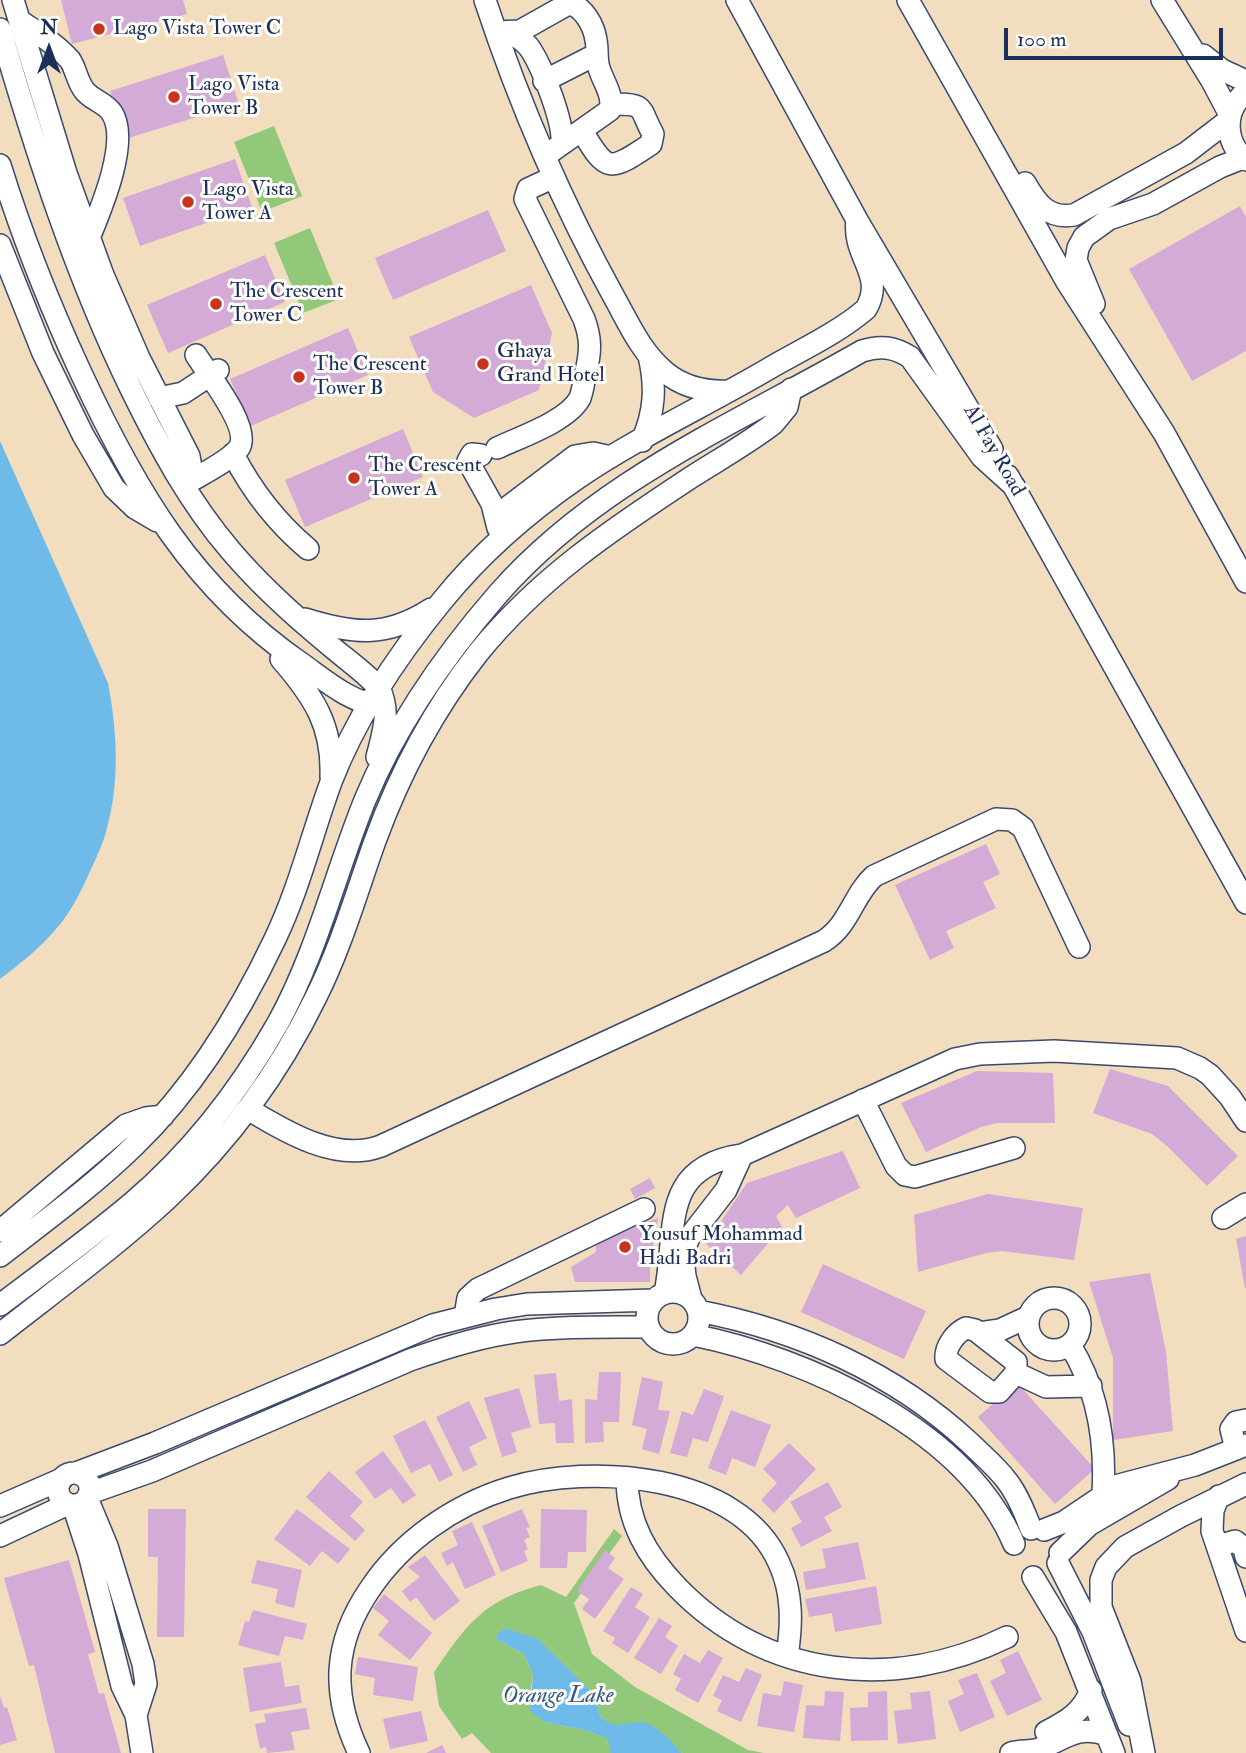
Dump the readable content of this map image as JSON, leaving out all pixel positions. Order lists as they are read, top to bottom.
{
  "streets": {
    "street": ["Al Fay Road"]
  },
  "water": ["Orange Lake"],
  "places": [
    "Lago Vista Tower C",
    "Lago Vista Tower B",
    "Lago Vista Tower A",
    "The Crescent Tower C",
    "Ghaya Grand Hotel",
    "The Crescent Tower B",
    "The Crescent Tower A",
    "Yousuf Mohammad Hadi Badri"
  ],
  "scale_bar": "100 m",
  "north": "top"
}
